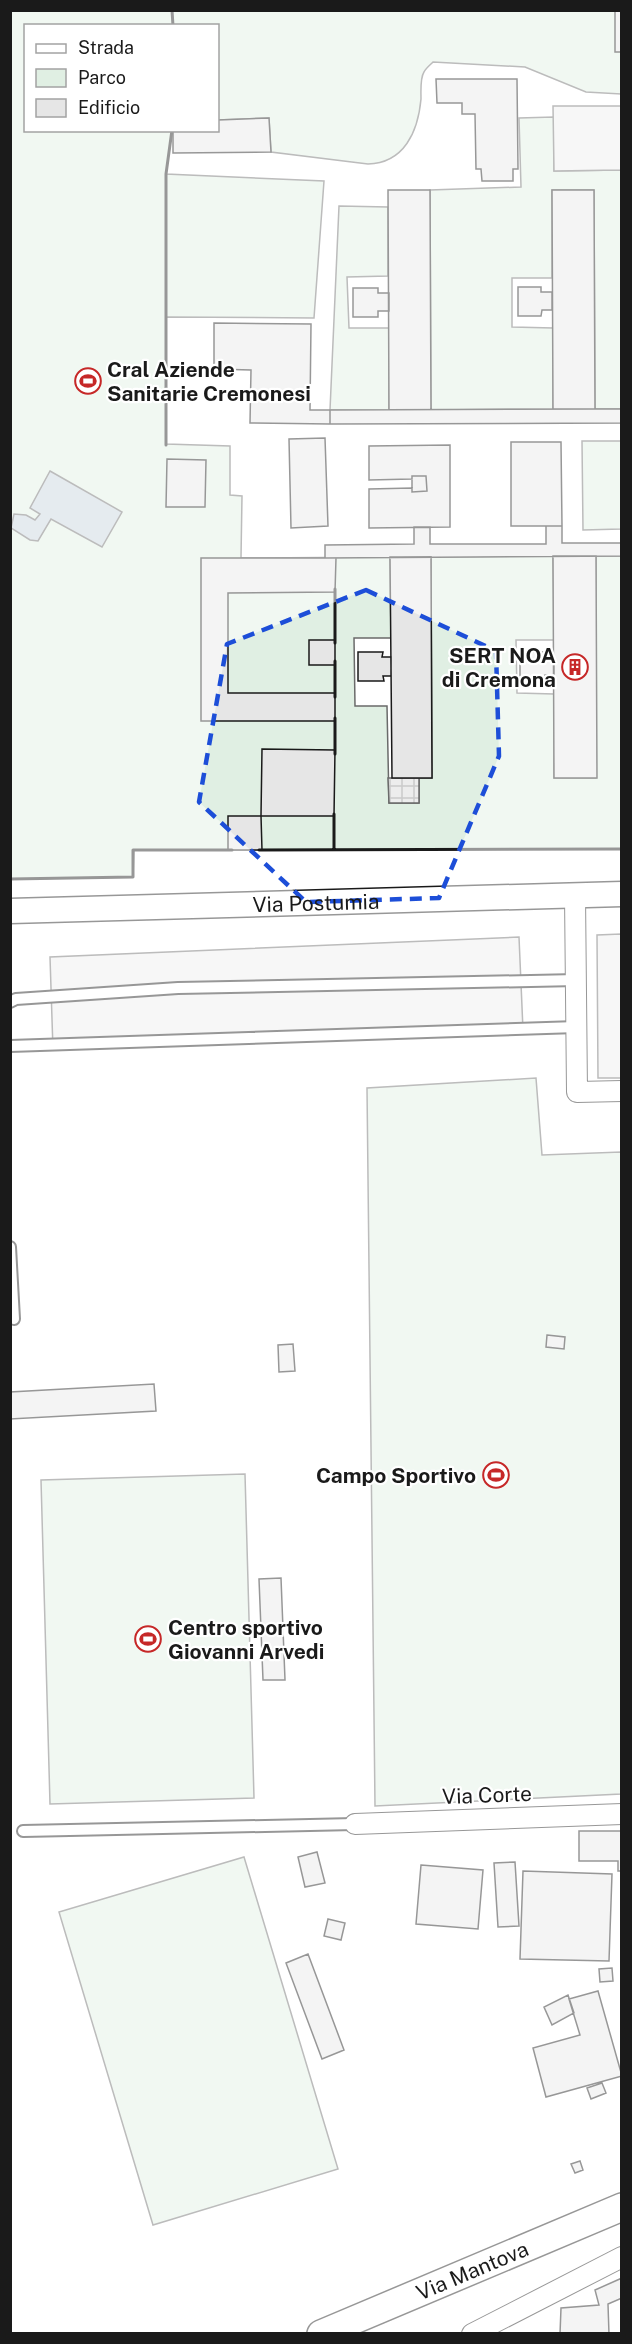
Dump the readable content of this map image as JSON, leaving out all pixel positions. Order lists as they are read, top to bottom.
{
  "streets": {
    "main road": ["Via Mantova"],
    "street": ["Via Postumia", "Via Corte"]
  },
  "places": {
    "sports": ["Cral Aziende Sanitarie Cremonesi", "Campo Sportivo", "Centro sportivo Giovanni Arvedi"],
    "building": ["SERT NOA di Cremona"]
  },
  "legend": ["Strada", "Parco", "Edificio"]
}
